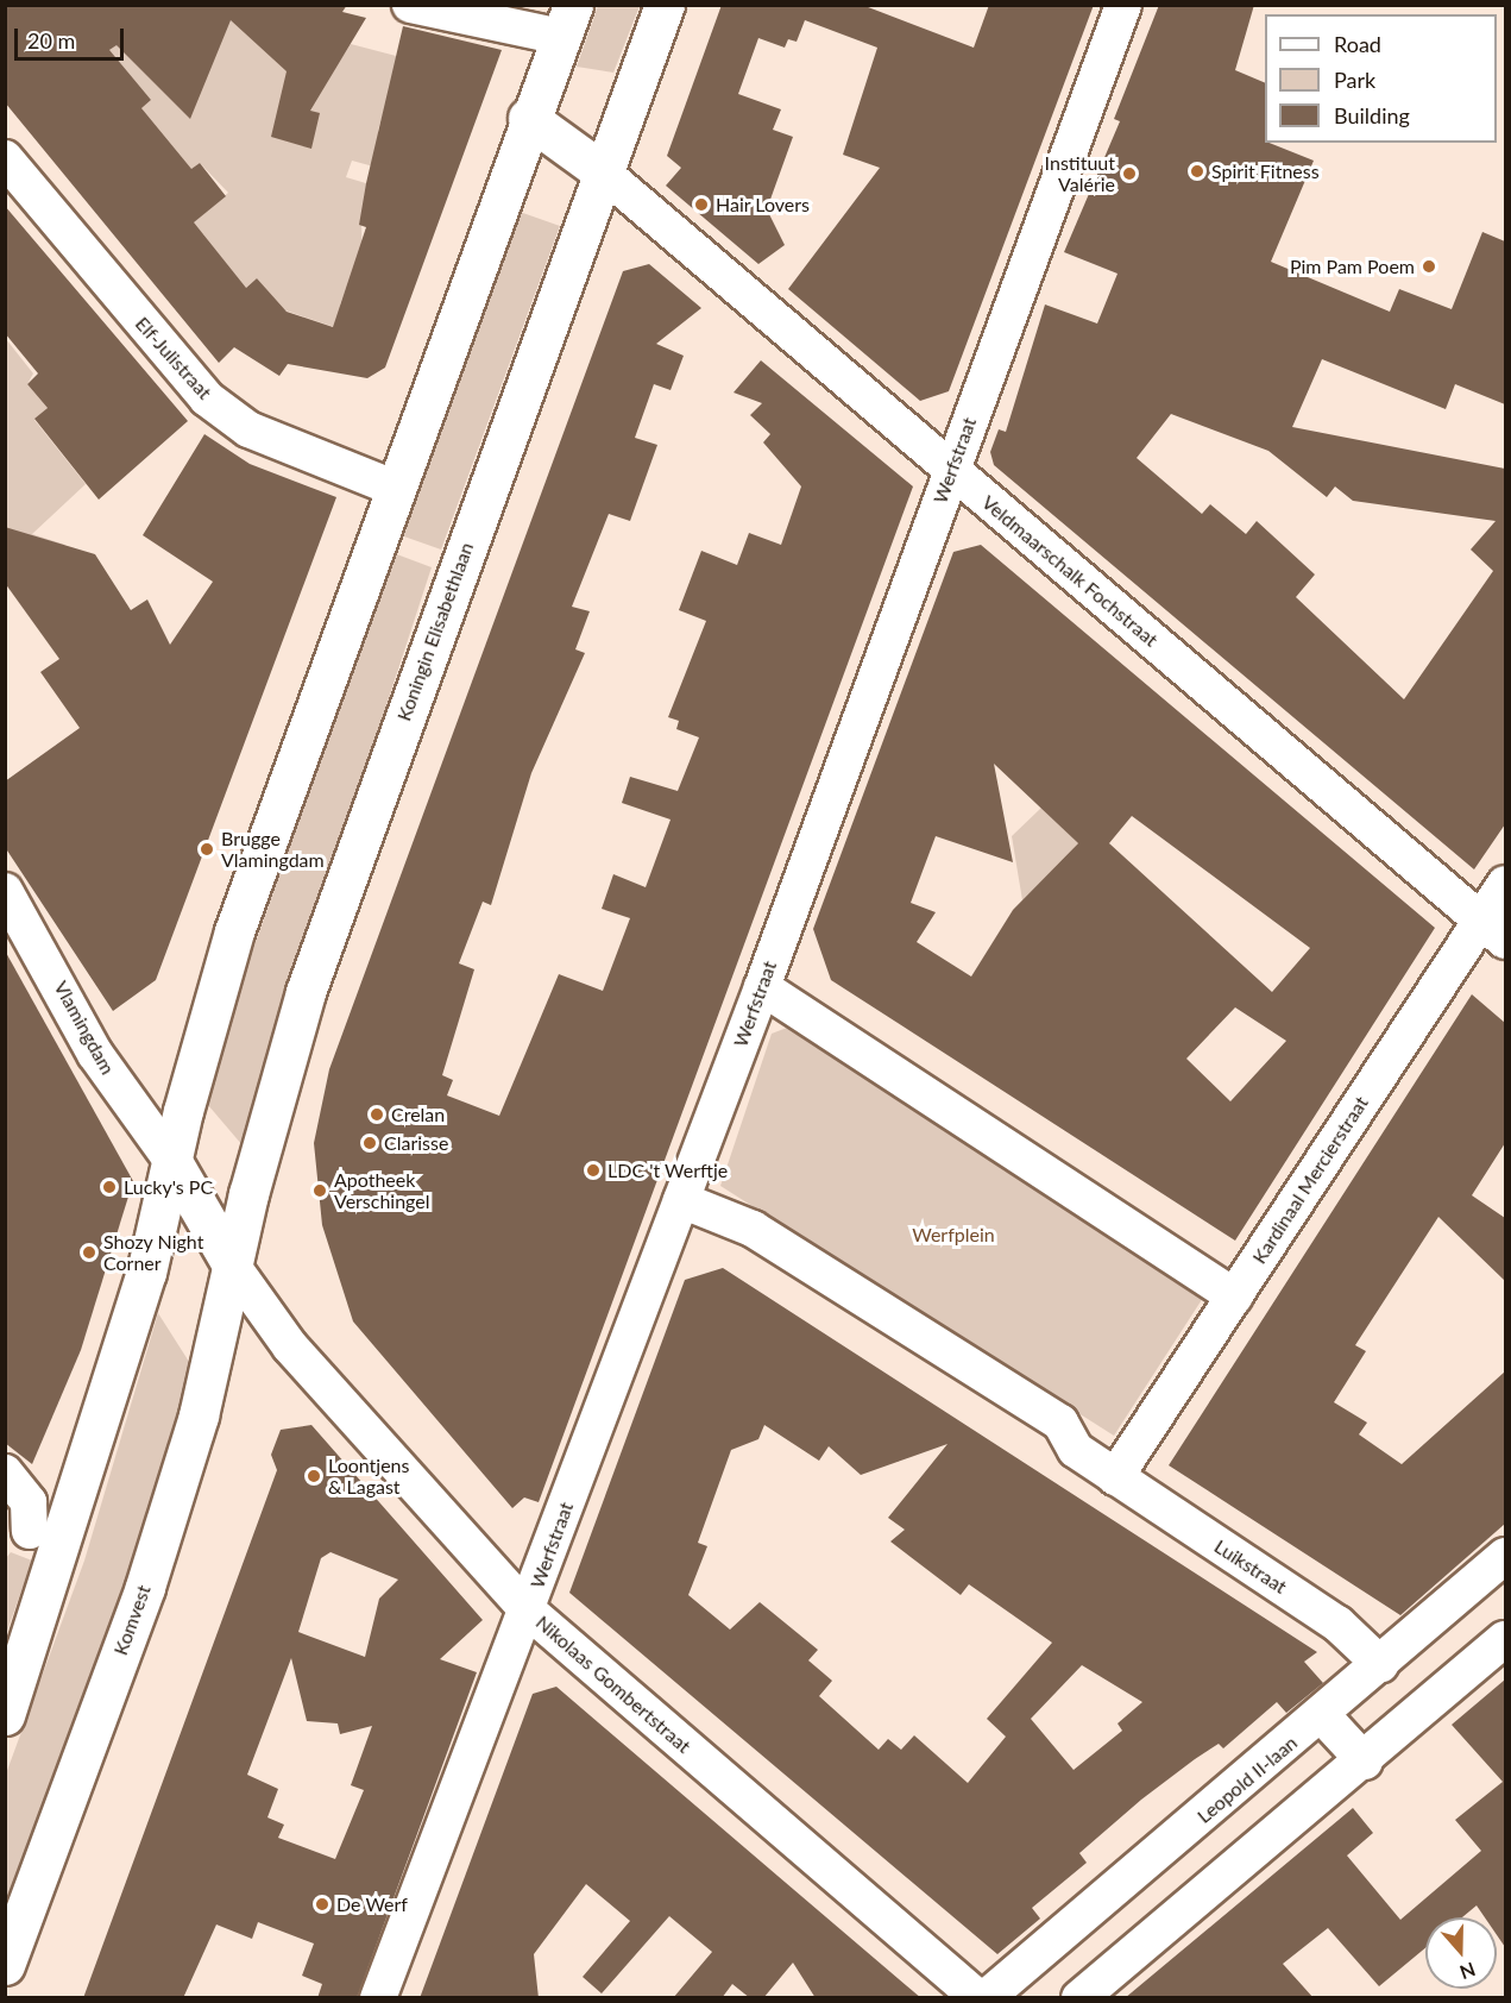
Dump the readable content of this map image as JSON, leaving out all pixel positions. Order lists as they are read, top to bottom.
{
  "streets": {
    "main road": ["Koningin Elisabethlaan", "Komvest"],
    "street": [
      "Elf-Julistraat",
      "Werfstraat",
      "Veldmaarschalk Fochstraat",
      "Vlamingdam",
      "Kardinaal Mercierstraat",
      "Luikstraat",
      "Nikolaas Gombertstraat",
      "Leopold II-laan"
    ]
  },
  "crossings": [
    ["Werfstraat", "Veldmaarschalk Fochstraat"],
    ["Werfstraat", "Nikolaas Gombertstraat"],
    ["Veldmaarschalk Fochstraat", "Koningin Elisabethlaan"],
    ["Veldmaarschalk Fochstraat", "Kardinaal Mercierstraat"],
    ["Koningin Elisabethlaan", "Komvest"],
    ["Koningin Elisabethlaan", "Nikolaas Gombertstraat"],
    ["Kardinaal Mercierstraat", "Luikstraat"],
    ["Luikstraat", "Leopold II-laan"],
    ["Komvest", "Nikolaas Gombertstraat"]
  ],
  "parks": ["Werfplein"],
  "places": [
    "Spirit Fitness",
    "Instituut Valérie",
    "Hair Lovers",
    "Pim Pam Poem",
    "Brugge Vlamingdam",
    "Crelan",
    "Clarisse",
    "LDC 't Werftje",
    "Lucky's PC",
    "Apotheek Verschingel",
    "Shozy Night Corner",
    "Loontjens & Lagast",
    "De Werf"
  ],
  "legend": ["Road", "Park", "Building"],
  "scale_bar": "20 m",
  "north": "bottom"
}
